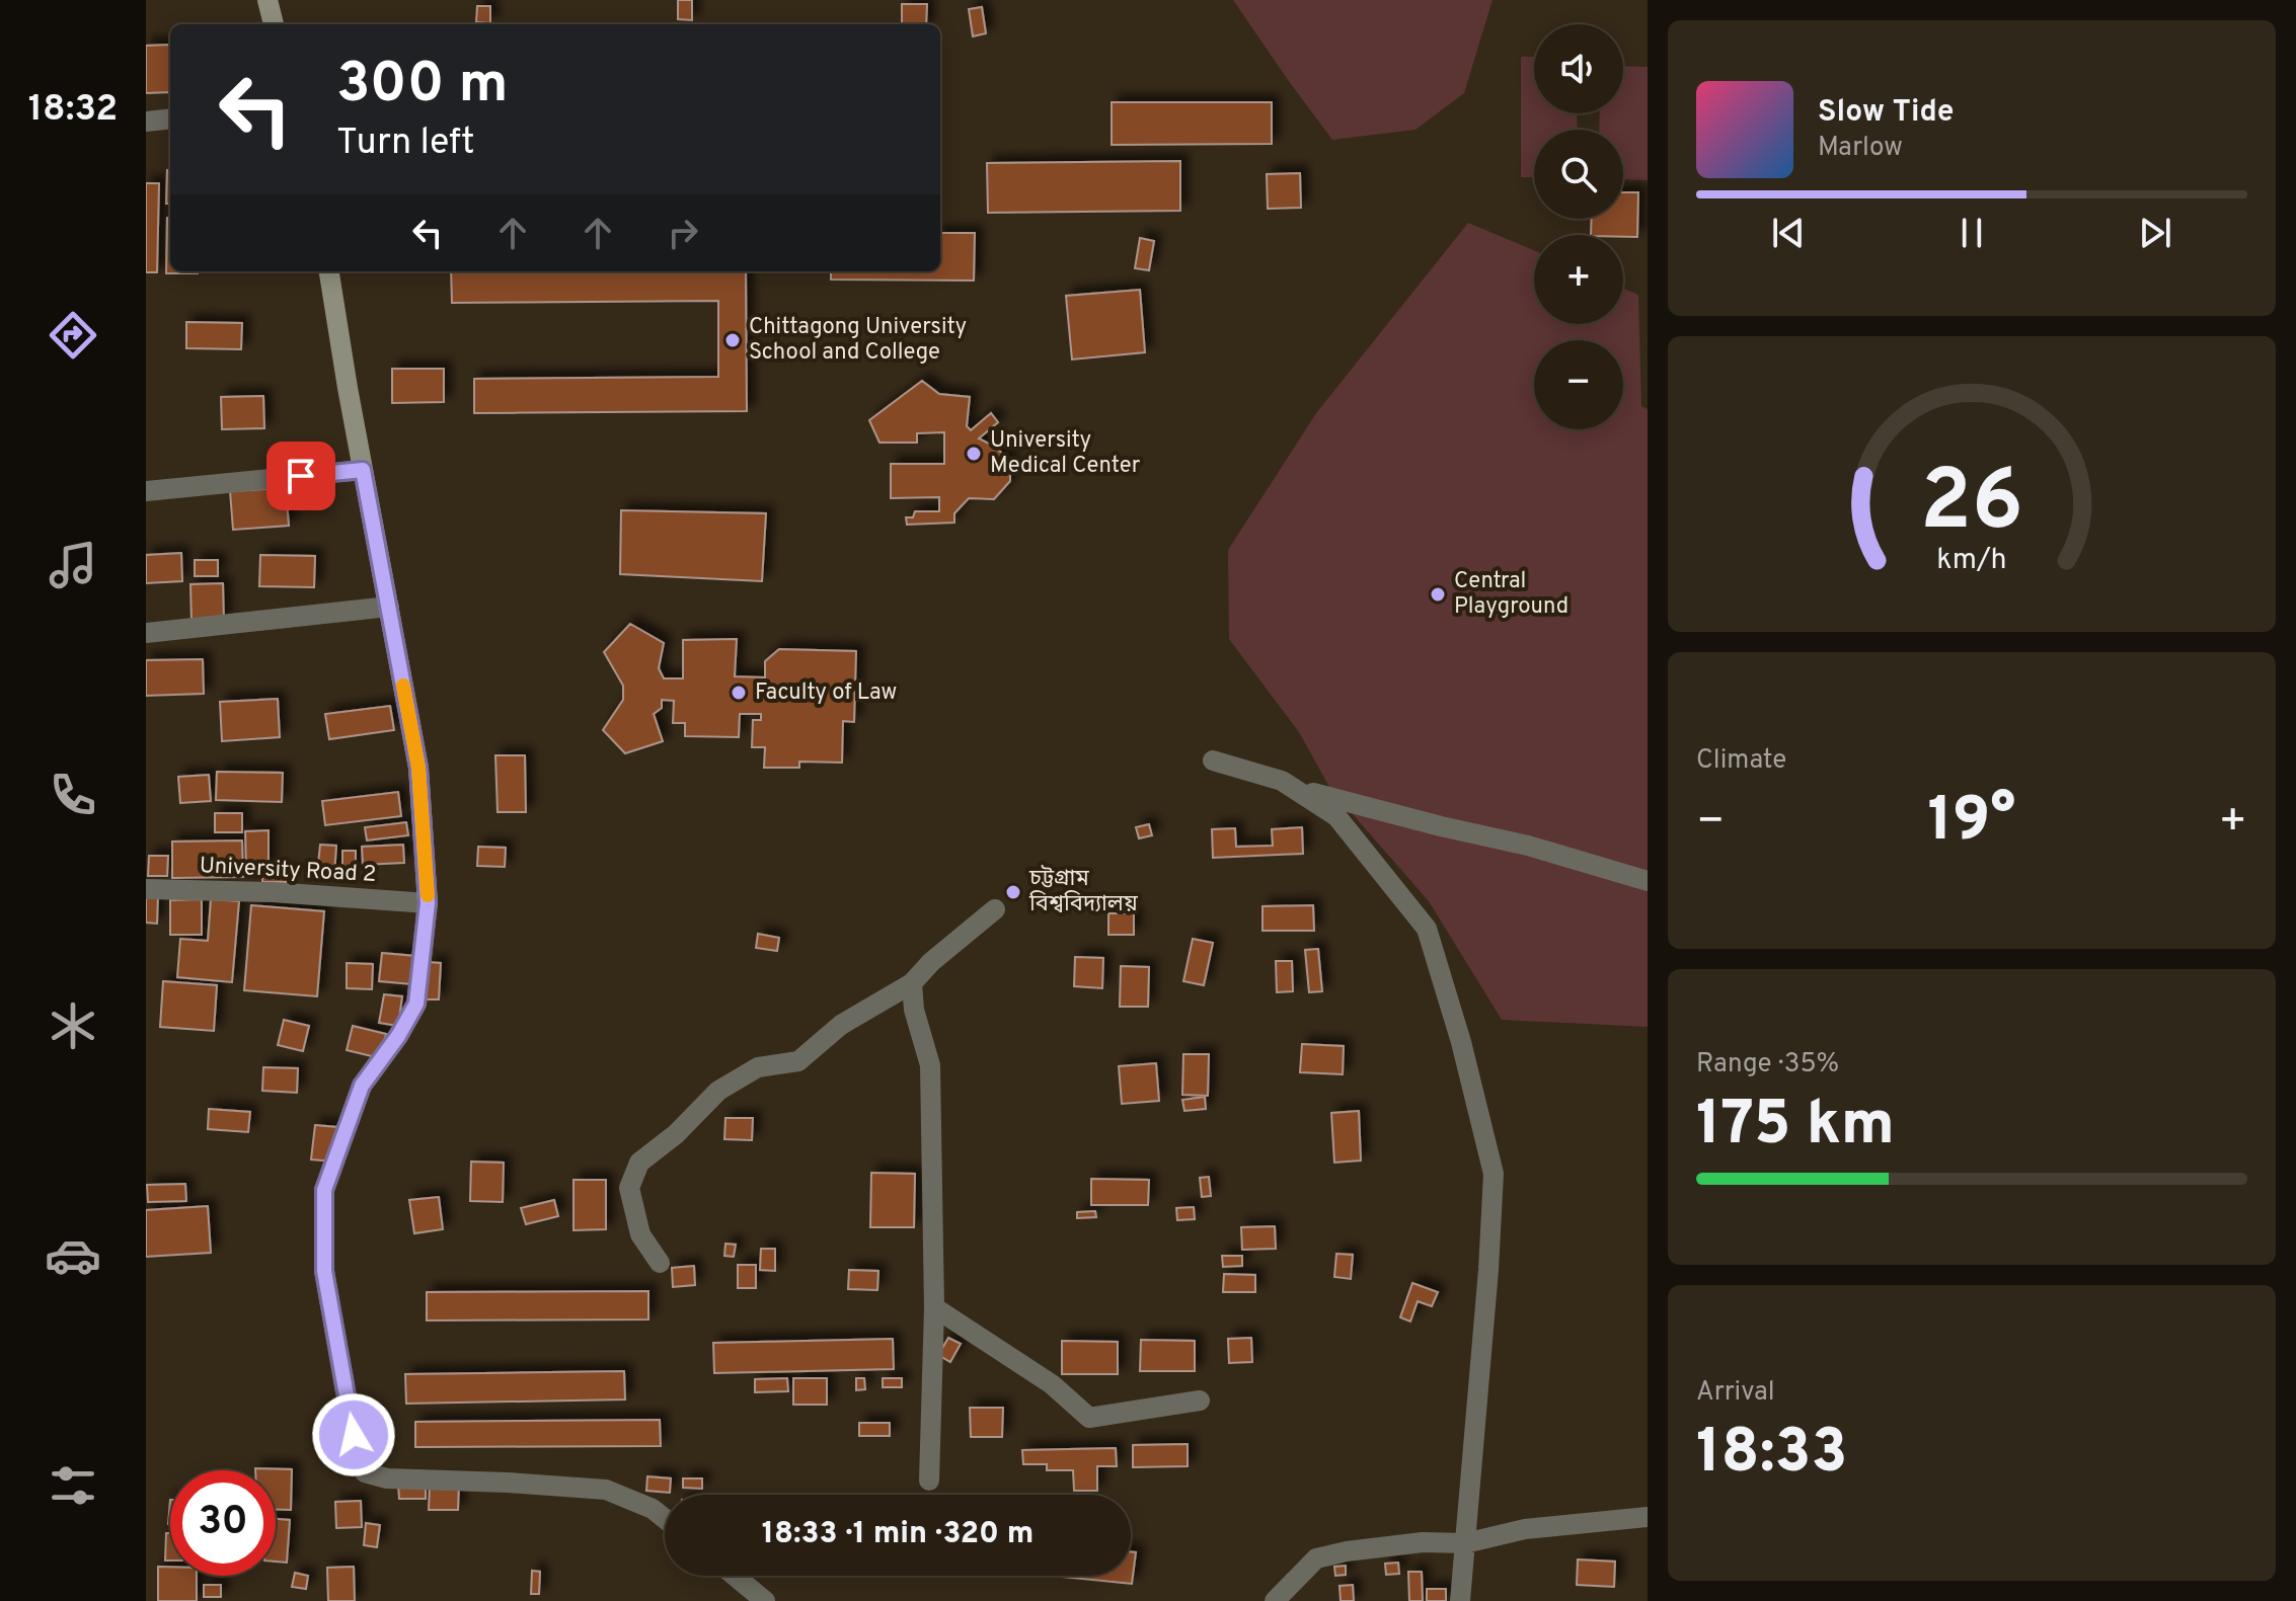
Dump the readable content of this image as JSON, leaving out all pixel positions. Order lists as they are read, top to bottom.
{
  "streets": {
    "street": ["University Road 2"]
  },
  "places": [
    "Chittagong University School and College",
    "University Medical Center",
    "Central Playground",
    "Faculty of Law",
    "চট্টগ্রাম বিশ্ববিদ্যালয়"
  ],
  "page": {
    "tabs": "18:32",
    "map_buttons": ["+", "−"],
    "turn": ["300 m", "Turn left"],
    "song": ["Slow Tide", "Marlow"],
    "tile": [
      "Climate",
      ["Range · 35%", "175 km"],
      ["Arrival", "18:33"]
    ],
    "heat": ["−", "19°", "+"],
    "limit": "30",
    "trip": "18:33 · 1 min · 320 m",
    "gauge": ["26", "km/h"]
  }
}
